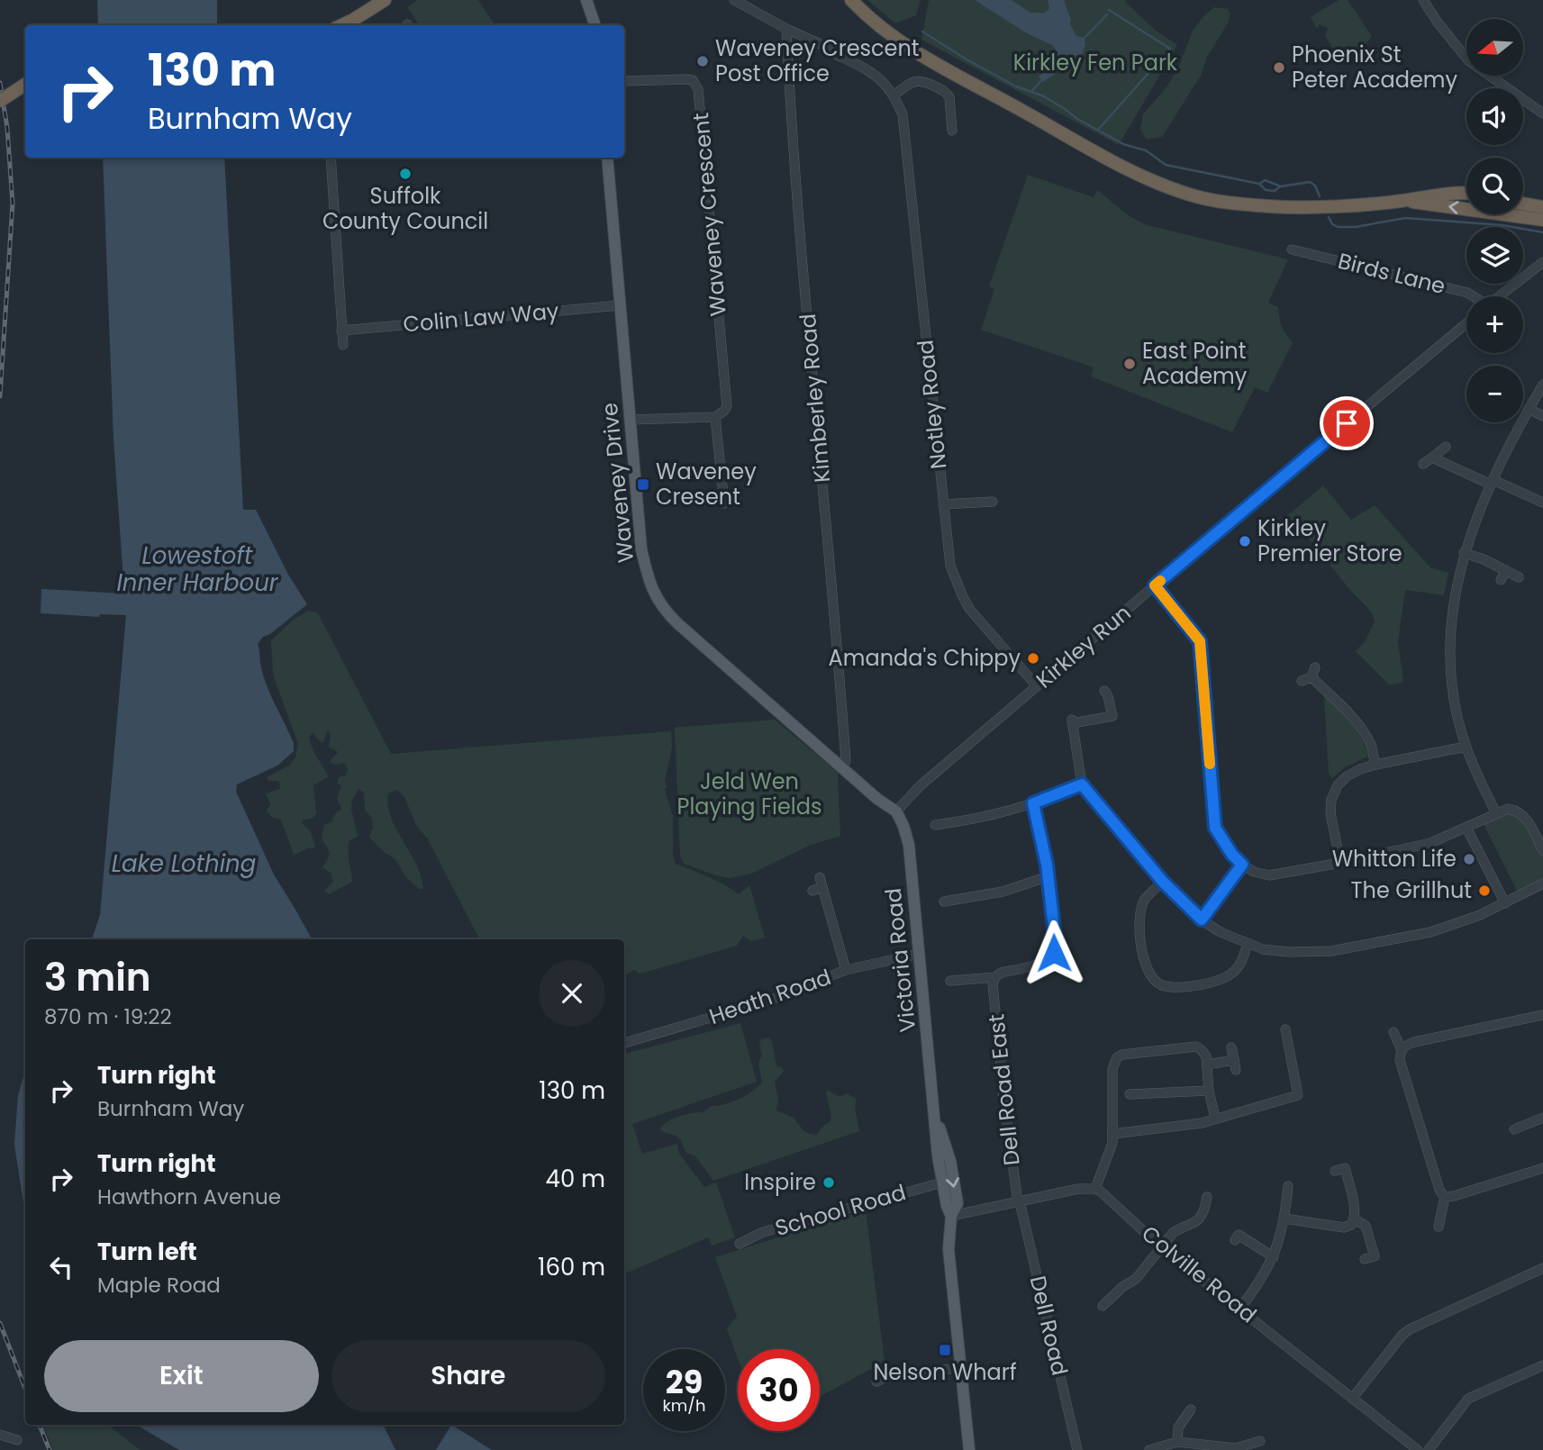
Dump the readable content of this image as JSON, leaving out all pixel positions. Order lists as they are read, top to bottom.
{
  "streets": {
    "main road": ["Waveney Drive", "Victoria Road"],
    "street": [
      "Waveney Crescent",
      "Birds Lane",
      "Colin Law Way",
      "Kimberley Road",
      "Notley Road",
      "Kirkley Run",
      "Heath Road",
      "Dell Road East",
      "School Road",
      "Colville Road",
      "Dell Road"
    ]
  },
  "crossings": [
    ["Colin Law Way", "Waveney Drive"],
    ["Kimberley Road", "Waveney Drive"],
    ["Notley Road", "Kirkley Run"],
    ["Waveney Drive", "Kirkley Run"],
    ["Waveney Drive", "Victoria Road"],
    ["Kirkley Run", "Victoria Road"],
    ["Victoria Road", "Heath Road"],
    ["Victoria Road", "School Road"],
    ["Dell Road East", "Dell Road"]
  ],
  "water": ["Lowestoft Inner Harbour", "Lake Lothing"],
  "parks": ["Kirkley Fen Park", "Jeld Wen Playing Fields"],
  "places": {
    "other": [
      "Waveney Crescent Post Office",
      "Phoenix St Peter Academy",
      "Suffolk County Council",
      "East Point Academy",
      "Kirkley Premier Store",
      "Amanda's Chippy",
      "Whitton Life",
      "The Grillhut",
      "Inspire"
    ],
    "transit": ["Waveney Cresent", "Nelson Wharf"]
  },
  "north": "left",
  "page": {
    "map_buttons": ["+", "−"],
    "turn": ["130 m", "Burnham Way"],
    "heading": ["3 min", "870 m · 19:22"],
    "list": [
      {
        "name": "Turn right",
        "note": "Burnham Way",
        "value": "130 m"
      },
      {
        "name": "Turn right",
        "note": "Hawthorn Avenue",
        "value": "40 m"
      },
      {
        "name": "Turn left",
        "note": "Maple Road",
        "value": "160 m"
      }
    ],
    "buttons": ["Exit", "Share"],
    "speed": "29 km/h",
    "limit": "30"
  }
}
